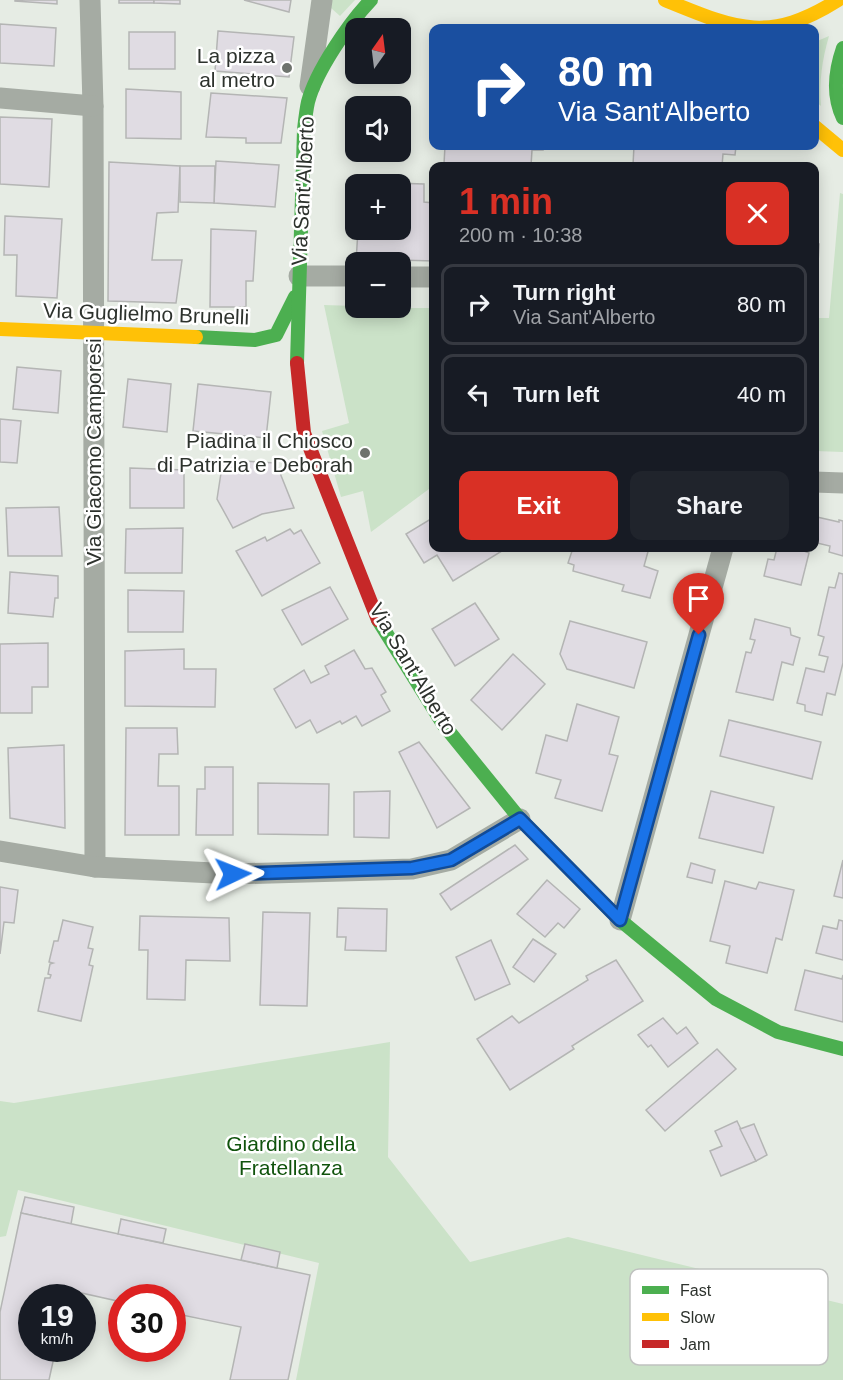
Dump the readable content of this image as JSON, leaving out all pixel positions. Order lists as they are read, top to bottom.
{
  "streets": {
    "street": ["Via Sant'Alberto", "Via Guglielmo Brunelli", "Via Giacomo Camporesi"]
  },
  "crossings": [
    ["Via Sant'Alberto", "Via Guglielmo Brunelli"],
    ["Via Guglielmo Brunelli", "Via Giacomo Camporesi"]
  ],
  "parks": ["Giardino della Fratellanza"],
  "places": ["La pizza al metro", "Piadina il Chiosco di Patrizia e Deborah"],
  "legend": ["Fast", "Slow", "Jam"],
  "north": "top",
  "page": {
    "map_buttons": ["+", "−"],
    "turn": ["80 m", "Via Sant'Alberto"],
    "heading": ["1 min", "200 m · 10:38"],
    "list": [
      {
        "name": "Turn right",
        "note": "Via Sant'Alberto",
        "value": "80 m"
      },
      {
        "name": "Turn left",
        "value": "40 m"
      }
    ],
    "buttons": ["Exit", "Share"],
    "speed": "19 km/h",
    "limit": "30"
  }
}
